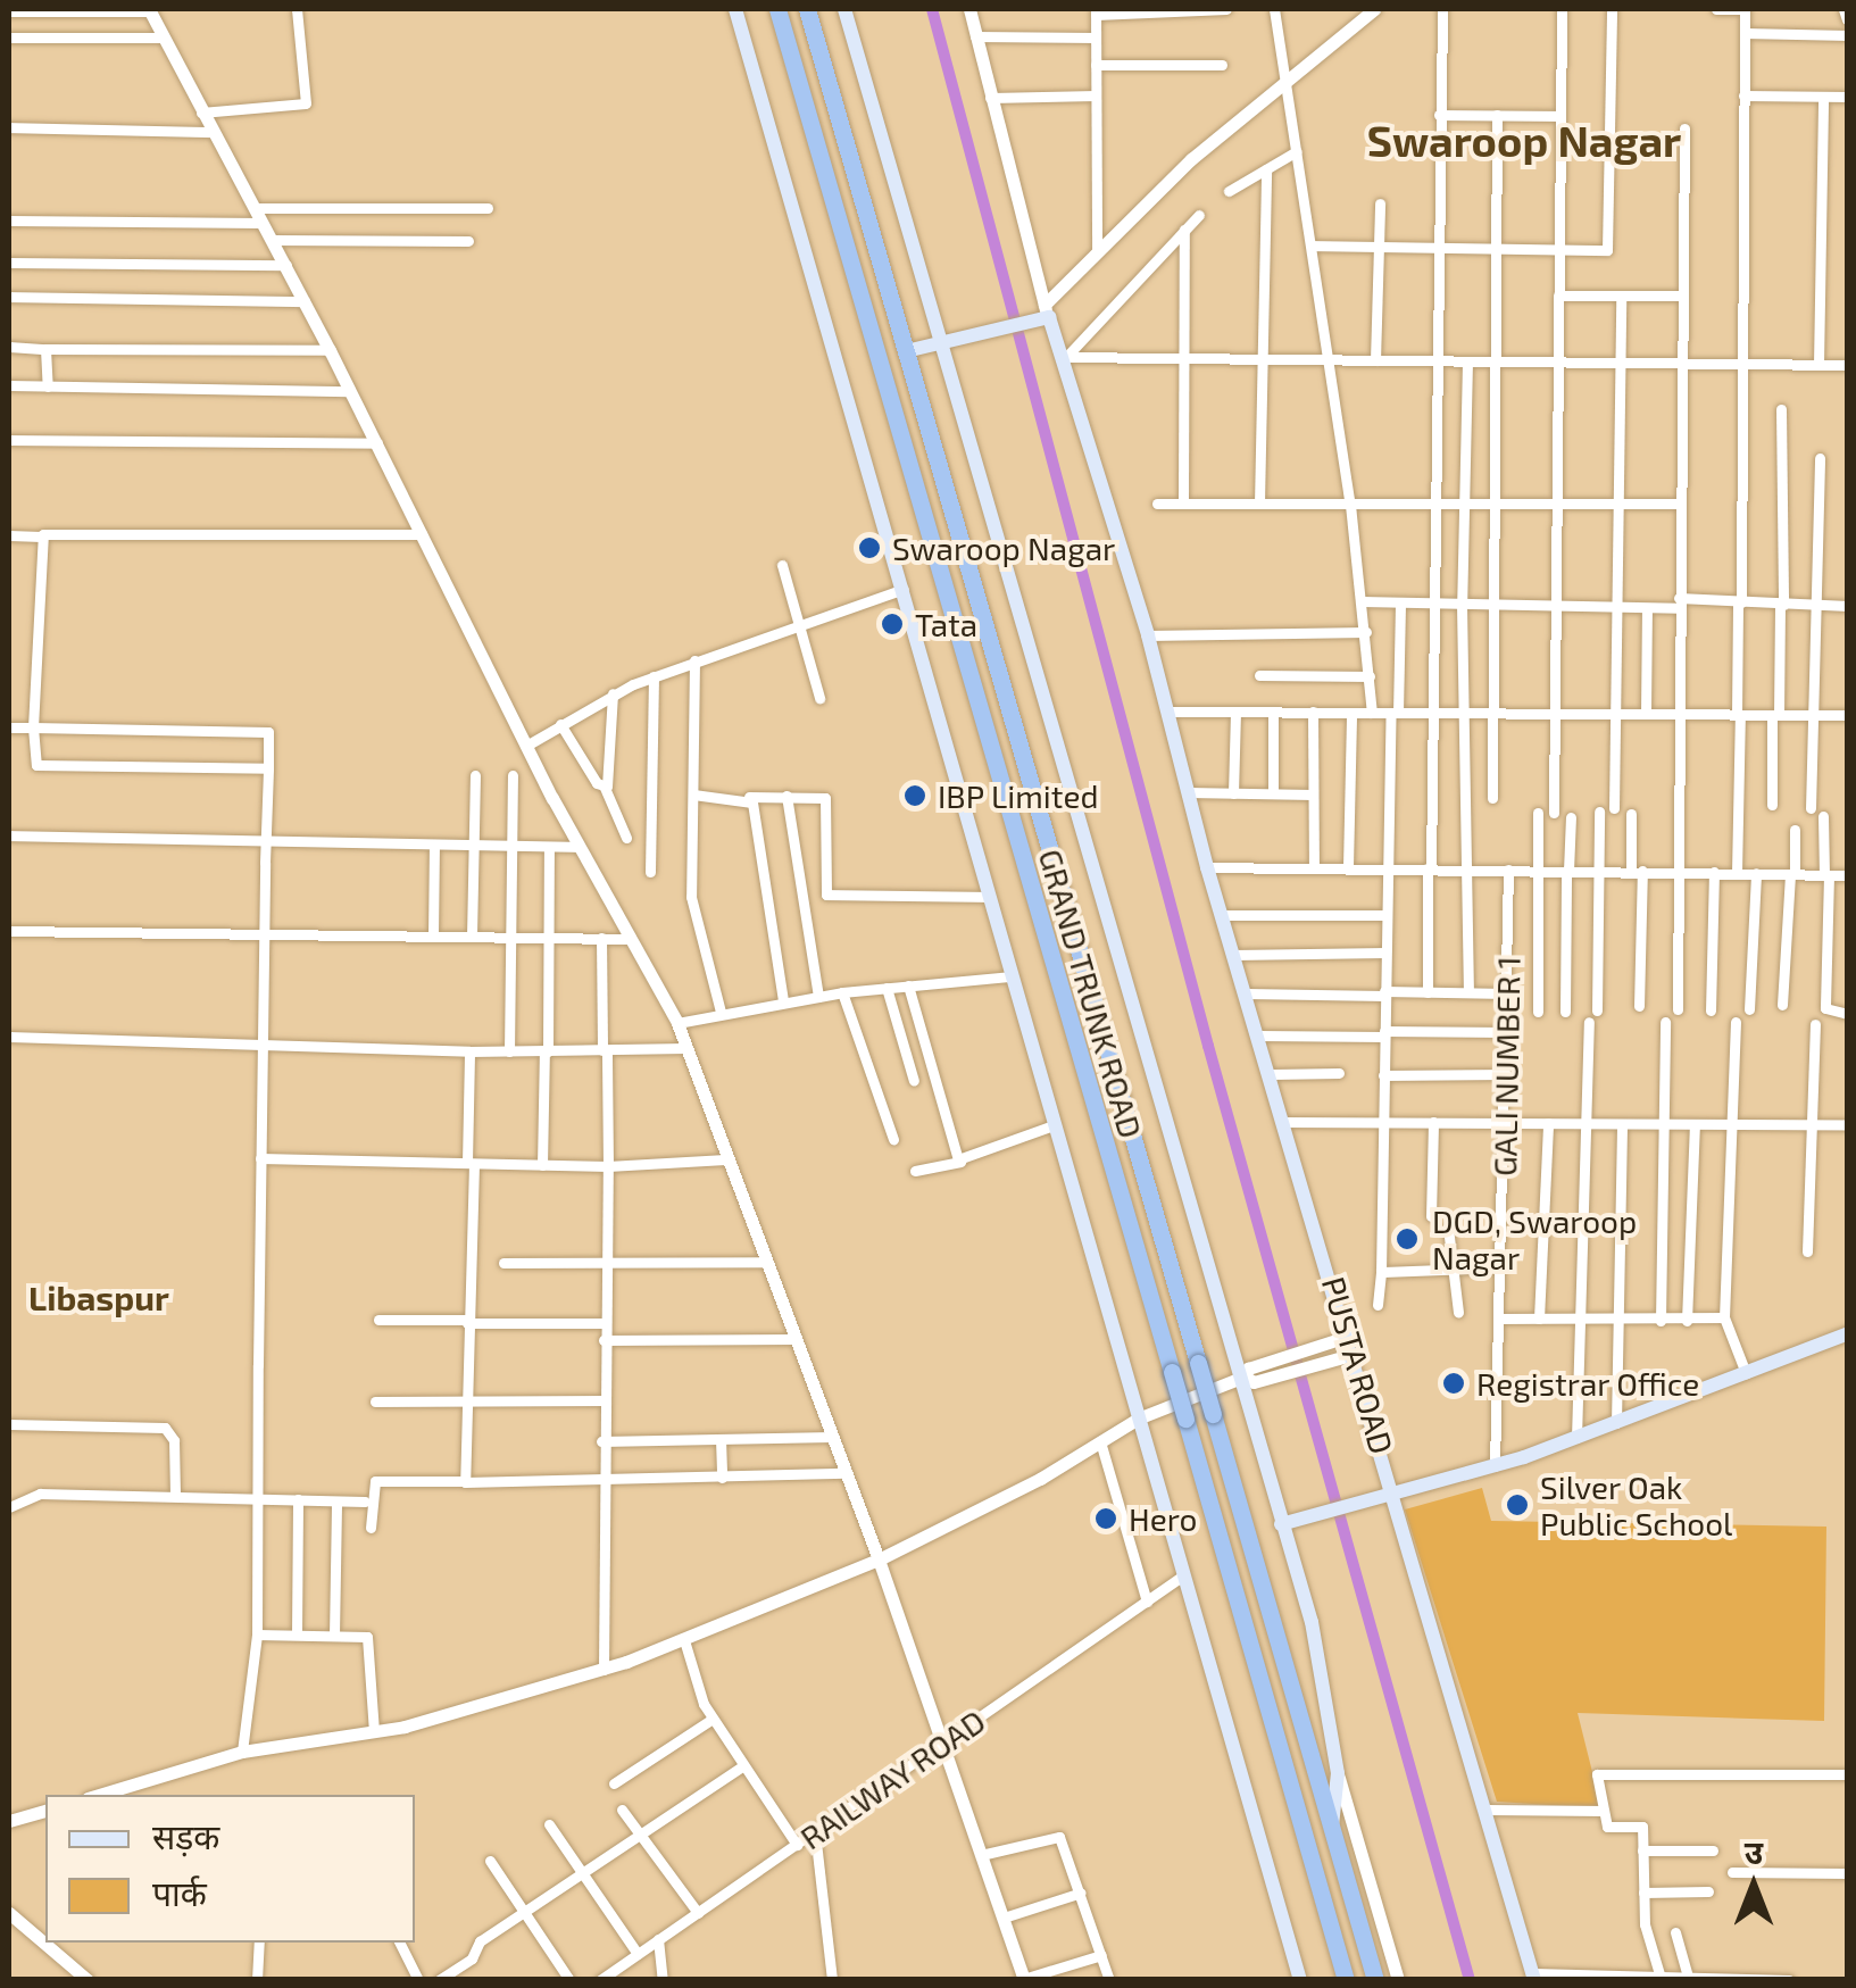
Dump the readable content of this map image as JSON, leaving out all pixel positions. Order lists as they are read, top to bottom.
{
  "streets": {
    "highway": ["GRAND TRUNK ROAD"],
    "main road": ["PUSTA ROAD"],
    "street": ["GALI NUMBER 1", "RAILWAY ROAD"]
  },
  "districts": ["Swaroop Nagar", "Libaspur"],
  "places": [
    "Swaroop Nagar",
    "Tata",
    "IBP Limited",
    "DGD, Swaroop Nagar",
    "Registrar Office",
    "Silver Oak Public School",
    "Hero"
  ],
  "legend": ["सड़क", "पार्क"],
  "north": "top"
}
